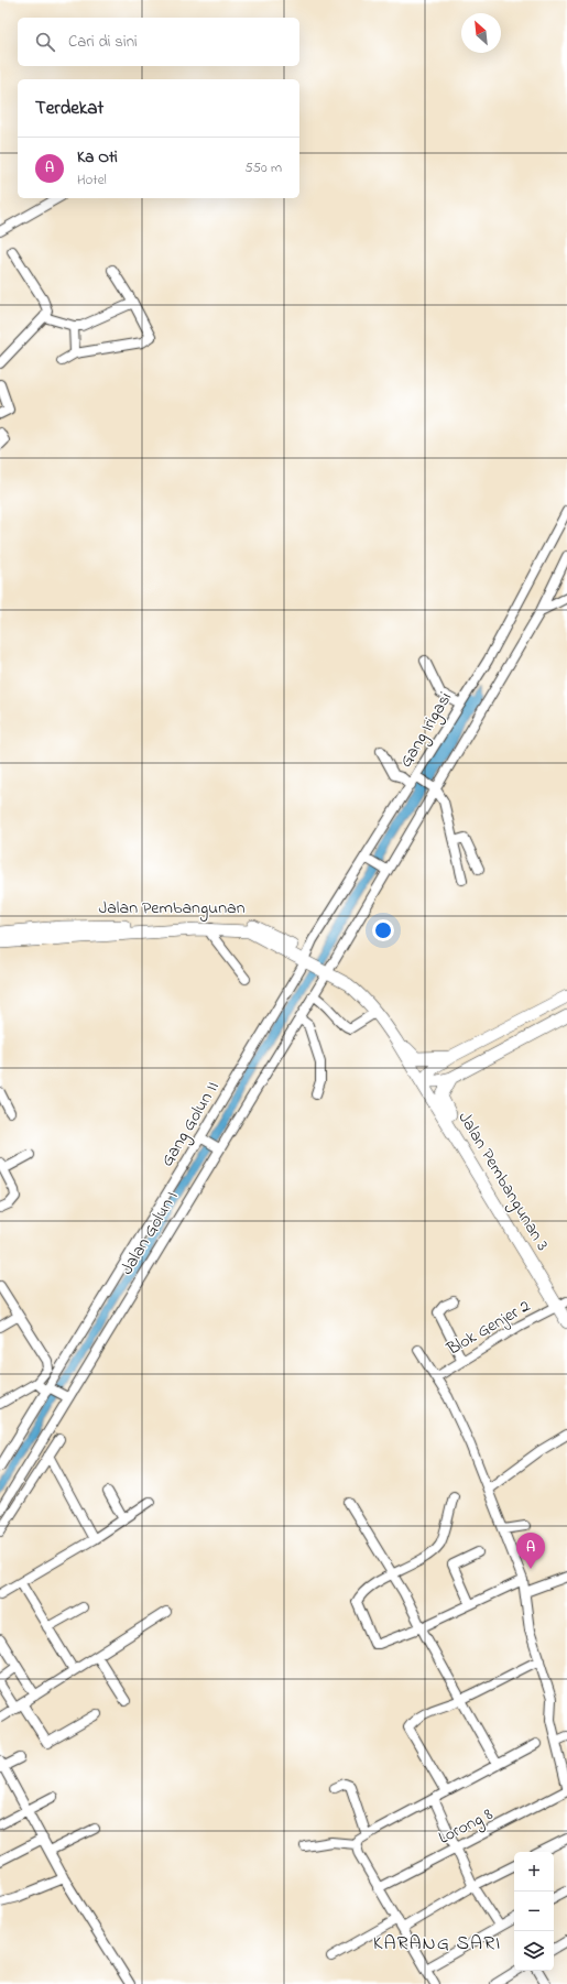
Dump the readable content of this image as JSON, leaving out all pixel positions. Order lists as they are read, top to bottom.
{
  "streets": {
    "main road": ["Jalan Pembangunan", "Jalan Pembangunan 3"],
    "street": [
      "Gang Irigasi",
      "Gang Golun II",
      "Jalan Golun I",
      "Blok Genjer 2",
      "Lorong 8"
    ]
  },
  "crossings": [
    ["Gang Irigasi", "Jalan Pembangunan"],
    ["Gang Irigasi", "Gang Golun II"],
    ["Jalan Pembangunan", "Gang Golun II"],
    ["Jalan Pembangunan", "Jalan Pembangunan 3"],
    ["Jalan Pembangunan", "Jalan Golun I"],
    ["Jalan Pembangunan 3", "Blok Genjer 2"]
  ],
  "districts": ["KARANG SARI"],
  "north": "top left",
  "page": {
    "search": "Cari di sini",
    "heading": "Terdekat",
    "list": [
      {
        "mark": "A",
        "name": "Ka Oti",
        "note": "Hotel",
        "value": "550 m"
      }
    ],
    "pins": "A",
    "map_buttons": ["+", "−"]
  }
}
